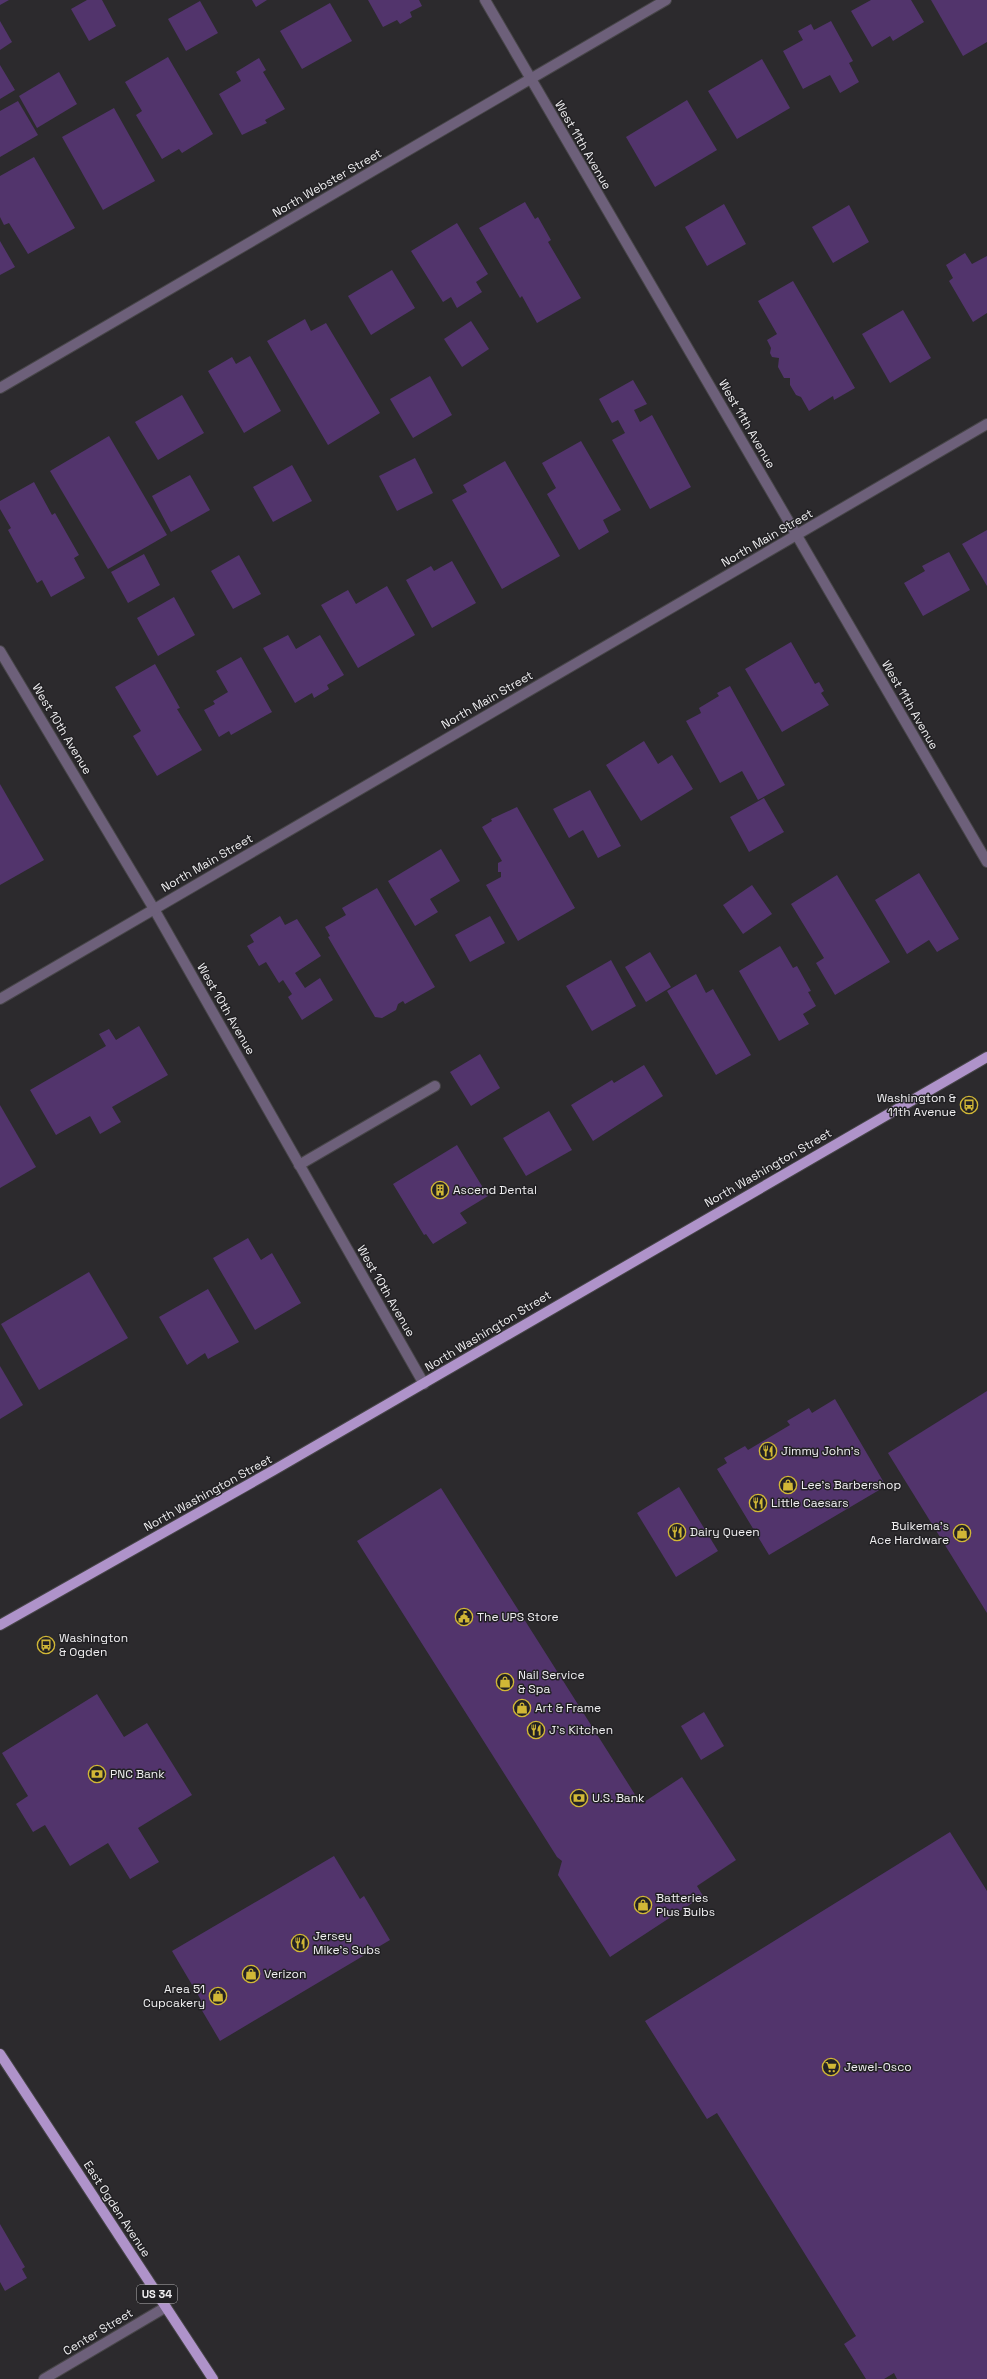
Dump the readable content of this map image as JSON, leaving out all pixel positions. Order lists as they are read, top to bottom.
{
  "streets": {
    "main road": ["North Washington Street", "East Ogden Avenue", "US 34"],
    "street": [
      "West 11th Avenue",
      "North Webster Street",
      "North Main Street",
      "West 10th Avenue",
      "Center Street"
    ]
  },
  "crossings": [
    ["West 11th Avenue", "North Webster Street"],
    ["West 11th Avenue", "North Main Street"],
    ["North Main Street", "West 10th Avenue"],
    ["West 10th Avenue", "North Washington Street"],
    ["East Ogden Avenue", "Center Street"]
  ],
  "places": {
    "bus stop": ["Washington & 11th Avenue", "Washington & Ogden"],
    "building": ["Ascend Dental"],
    "restaurant": [
      "Jimmy John's",
      "Little Caesars",
      "Dairy Queen",
      "J's Kitchen",
      "Jersey Mike's Subs"
    ],
    "shop": [
      "Lee's Barbershop",
      "Buikema's Ace Hardware",
      "Nail Service & Spa",
      "Art & Frame",
      "Batteries Plus Bulbs",
      "Verizon",
      "Area 51 Cupcakery"
    ],
    "public building": ["The UPS Store"],
    "bank": ["PNC Bank", "U.S. Bank"],
    "supermarket": ["Jewel-Osco"]
  }
}
